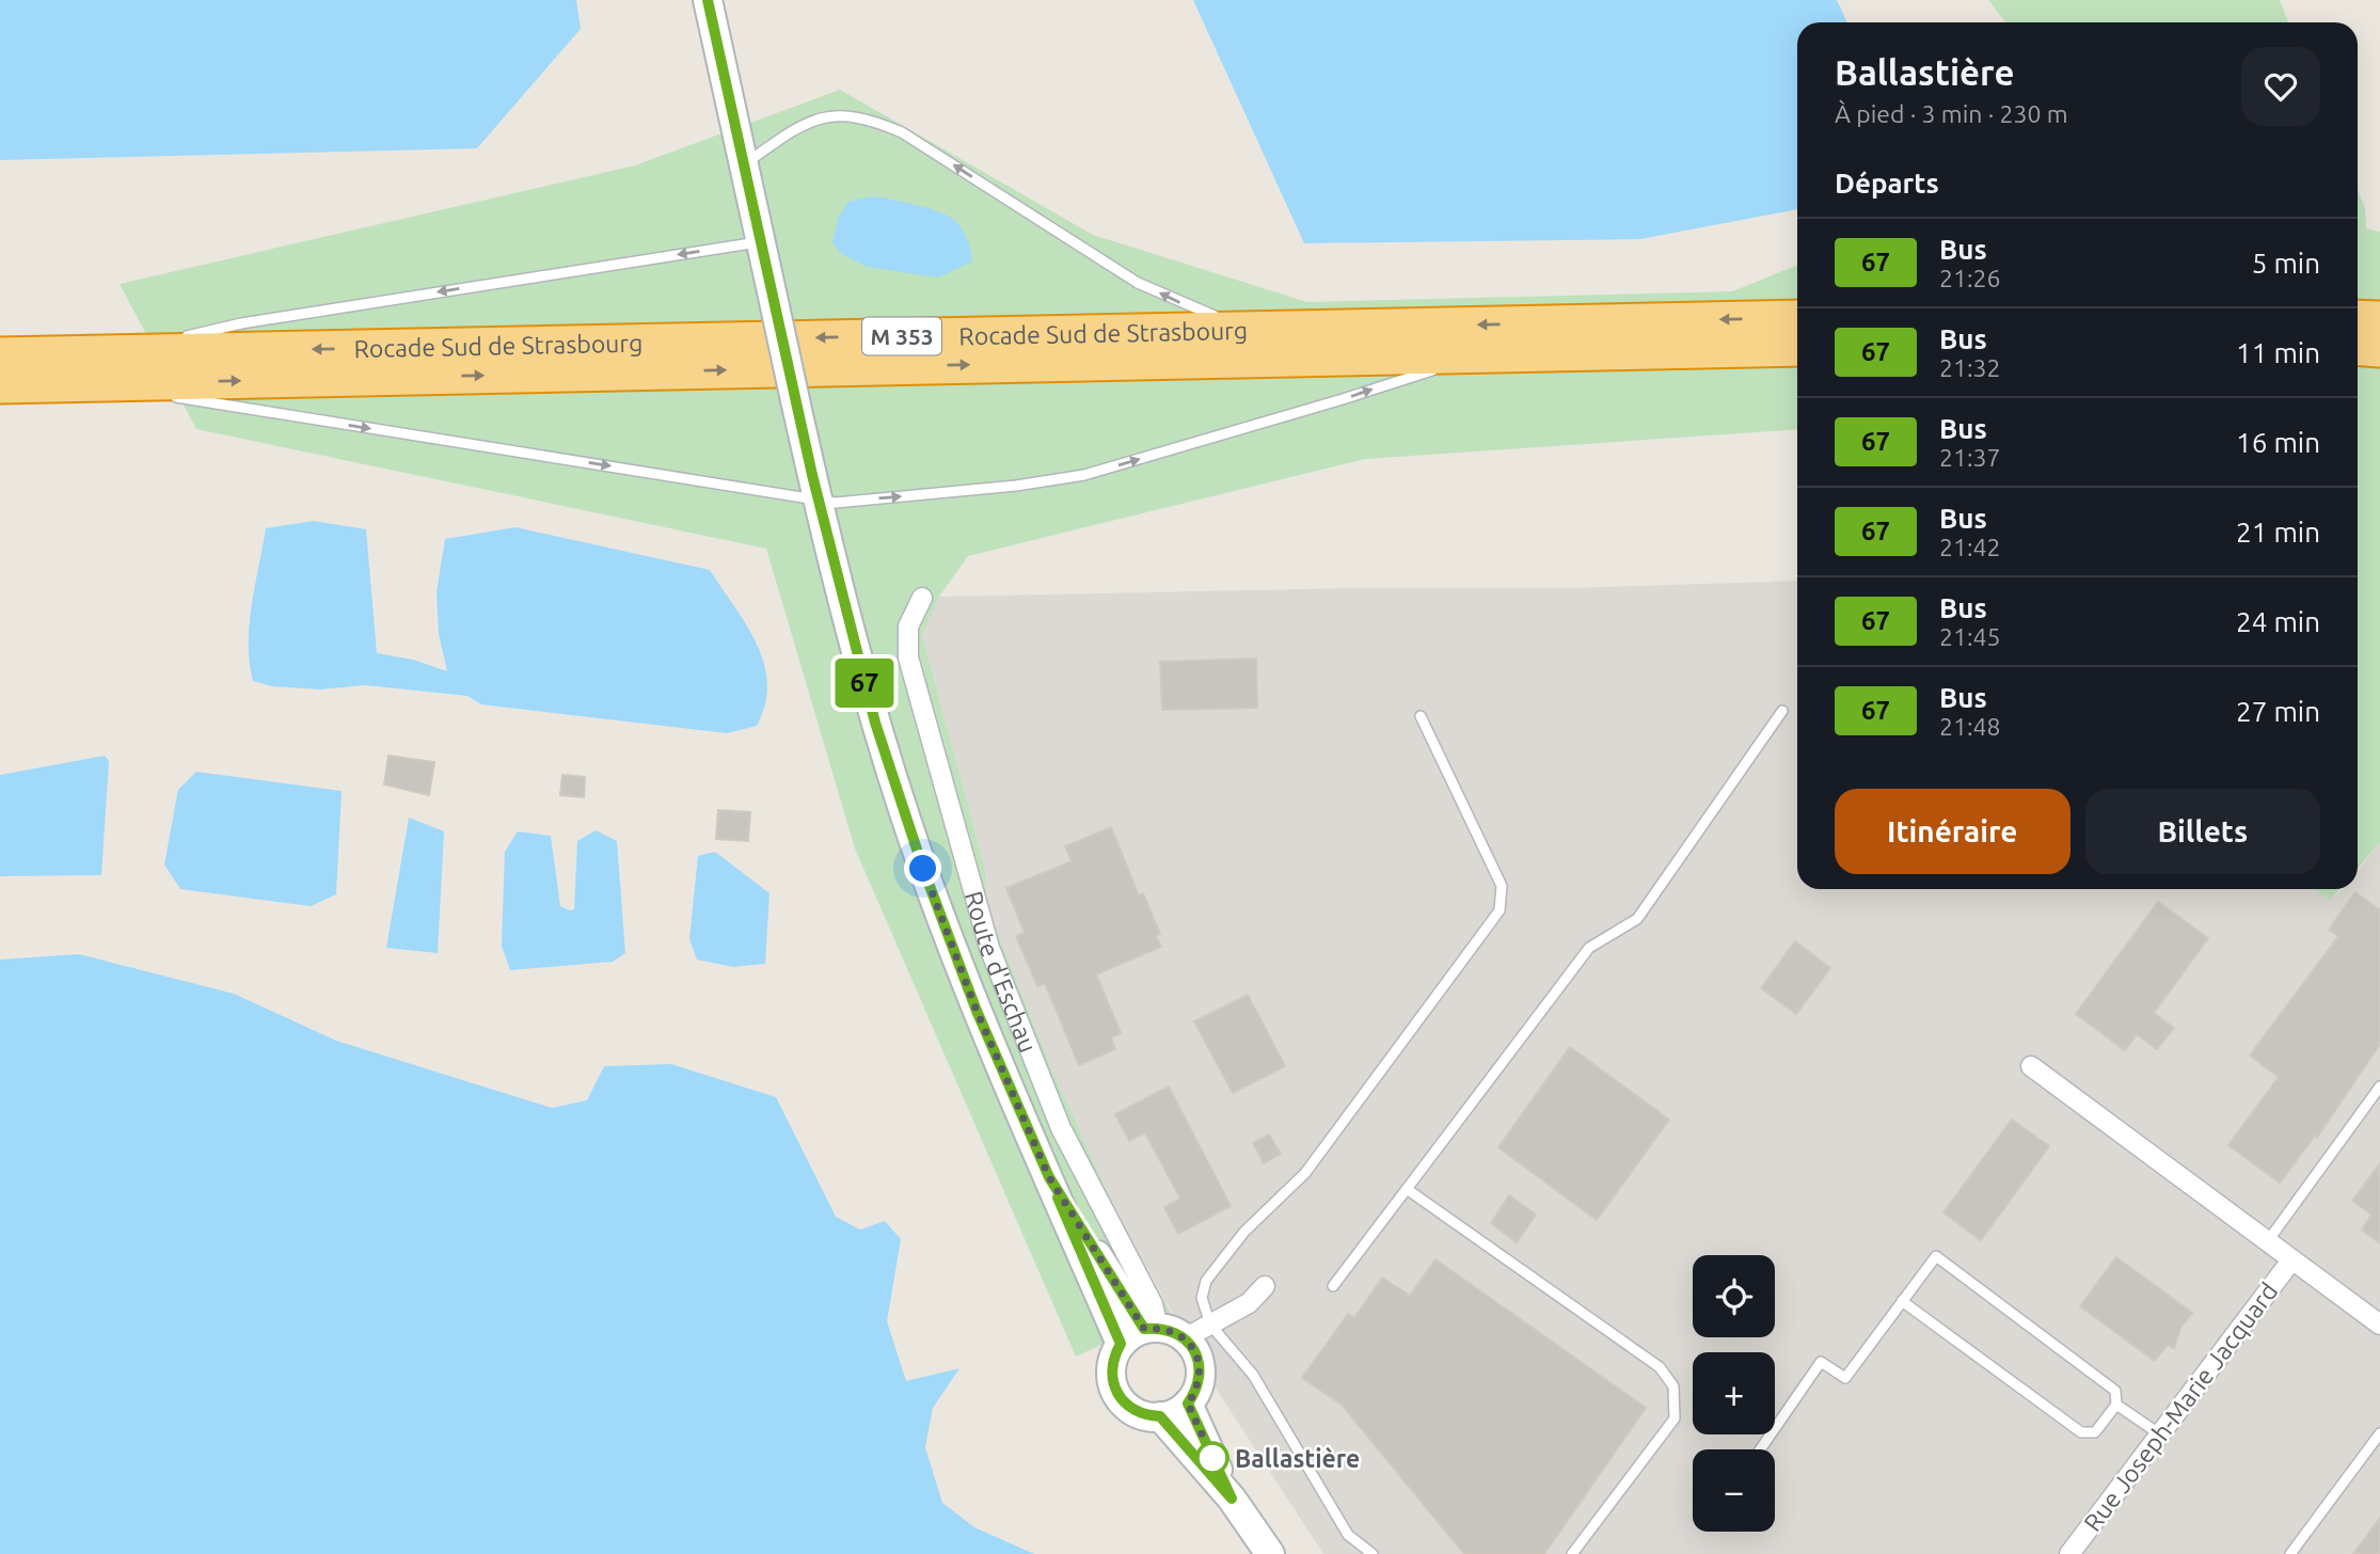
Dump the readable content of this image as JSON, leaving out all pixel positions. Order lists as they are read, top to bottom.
{
  "streets": {
    "highway": ["Rocade Sud de Strasbourg", "M 353"],
    "main road": ["Route d'Eschau"],
    "street": ["Rue Joseph-Marie Jacquard"]
  },
  "places": ["Ballastière"],
  "lines": ["bus line 67"],
  "page": {
    "on_map": "67",
    "heading": [
      ["Ballastière", "À pied · 3 min · 230 m"],
      "Départs"
    ],
    "list": [
      {
        "mark": "67",
        "name": "Bus",
        "note": "21:26",
        "value": "5 min"
      },
      {
        "mark": "67",
        "name": "Bus",
        "note": "21:32",
        "value": "11 min"
      },
      {
        "mark": "67",
        "name": "Bus",
        "note": "21:37",
        "value": "16 min"
      },
      {
        "mark": "67",
        "name": "Bus",
        "note": "21:42",
        "value": "21 min"
      },
      {
        "mark": "67",
        "name": "Bus",
        "note": "21:45",
        "value": "24 min"
      },
      {
        "mark": "67",
        "name": "Bus",
        "note": "21:48",
        "value": "27 min"
      }
    ],
    "buttons": ["Itinéraire", "Billets"],
    "map_buttons": ["+", "−"]
  }
}
